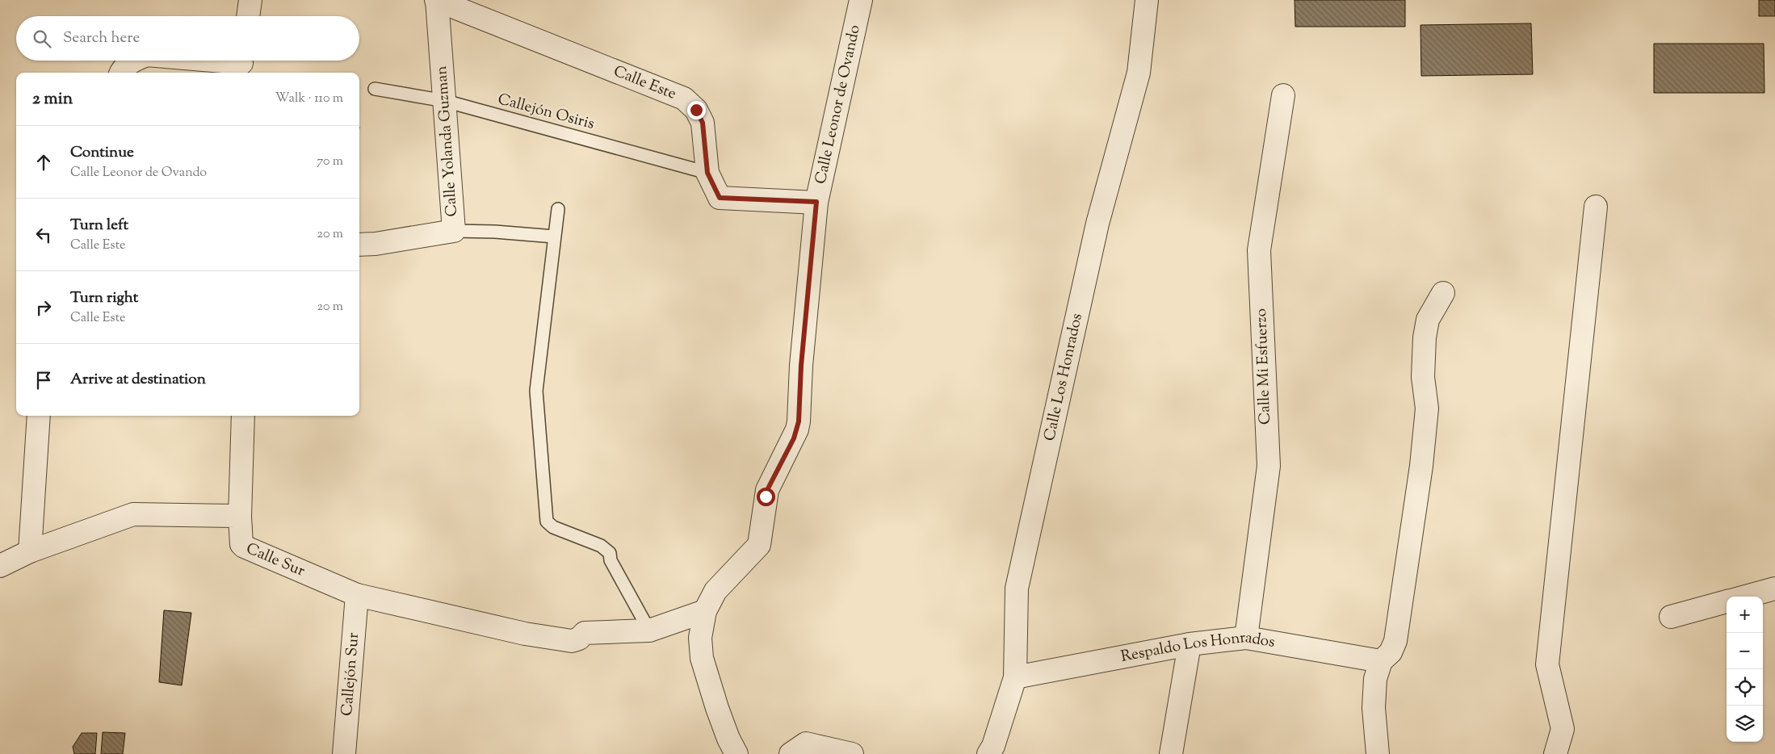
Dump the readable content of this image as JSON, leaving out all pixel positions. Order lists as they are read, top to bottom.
{
  "streets": {
    "street": [
      "Calle Este",
      "Calle Leonor de Ovando",
      "Calle Yolanda Guzman",
      "Calle Mi Esfuerzo",
      "Calle Los Honrados",
      "Calle Sur",
      "Respaldo Los Honrados",
      "Callejón Sur"
    ],
    "lane": ["Callejón Osiris"]
  },
  "crossings": [
    ["Calle Este", "Calle Leonor de Ovando"],
    ["Calle Este", "Callejón Osiris"],
    ["Calle Este", "Calle Yolanda Guzman"],
    ["Calle Leonor de Ovando", "Calle Sur"],
    ["Callejón Osiris", "Calle Yolanda Guzman"],
    ["Calle Mi Esfuerzo", "Respaldo Los Honrados"],
    ["Calle Los Honrados", "Respaldo Los Honrados"],
    ["Calle Sur", "Callejón Sur"]
  ],
  "page": {
    "search": "Search here",
    "heading": ["2 min", "Walk · 110 m"],
    "list": [
      ["Continue", "Calle Leonor de Ovando", "70 m"],
      ["Turn left", "Calle Este", "20 m"],
      ["Turn right", "Calle Este", "20 m"],
      "Arrive at destination"
    ],
    "map_buttons": ["+", "−"]
  }
}
